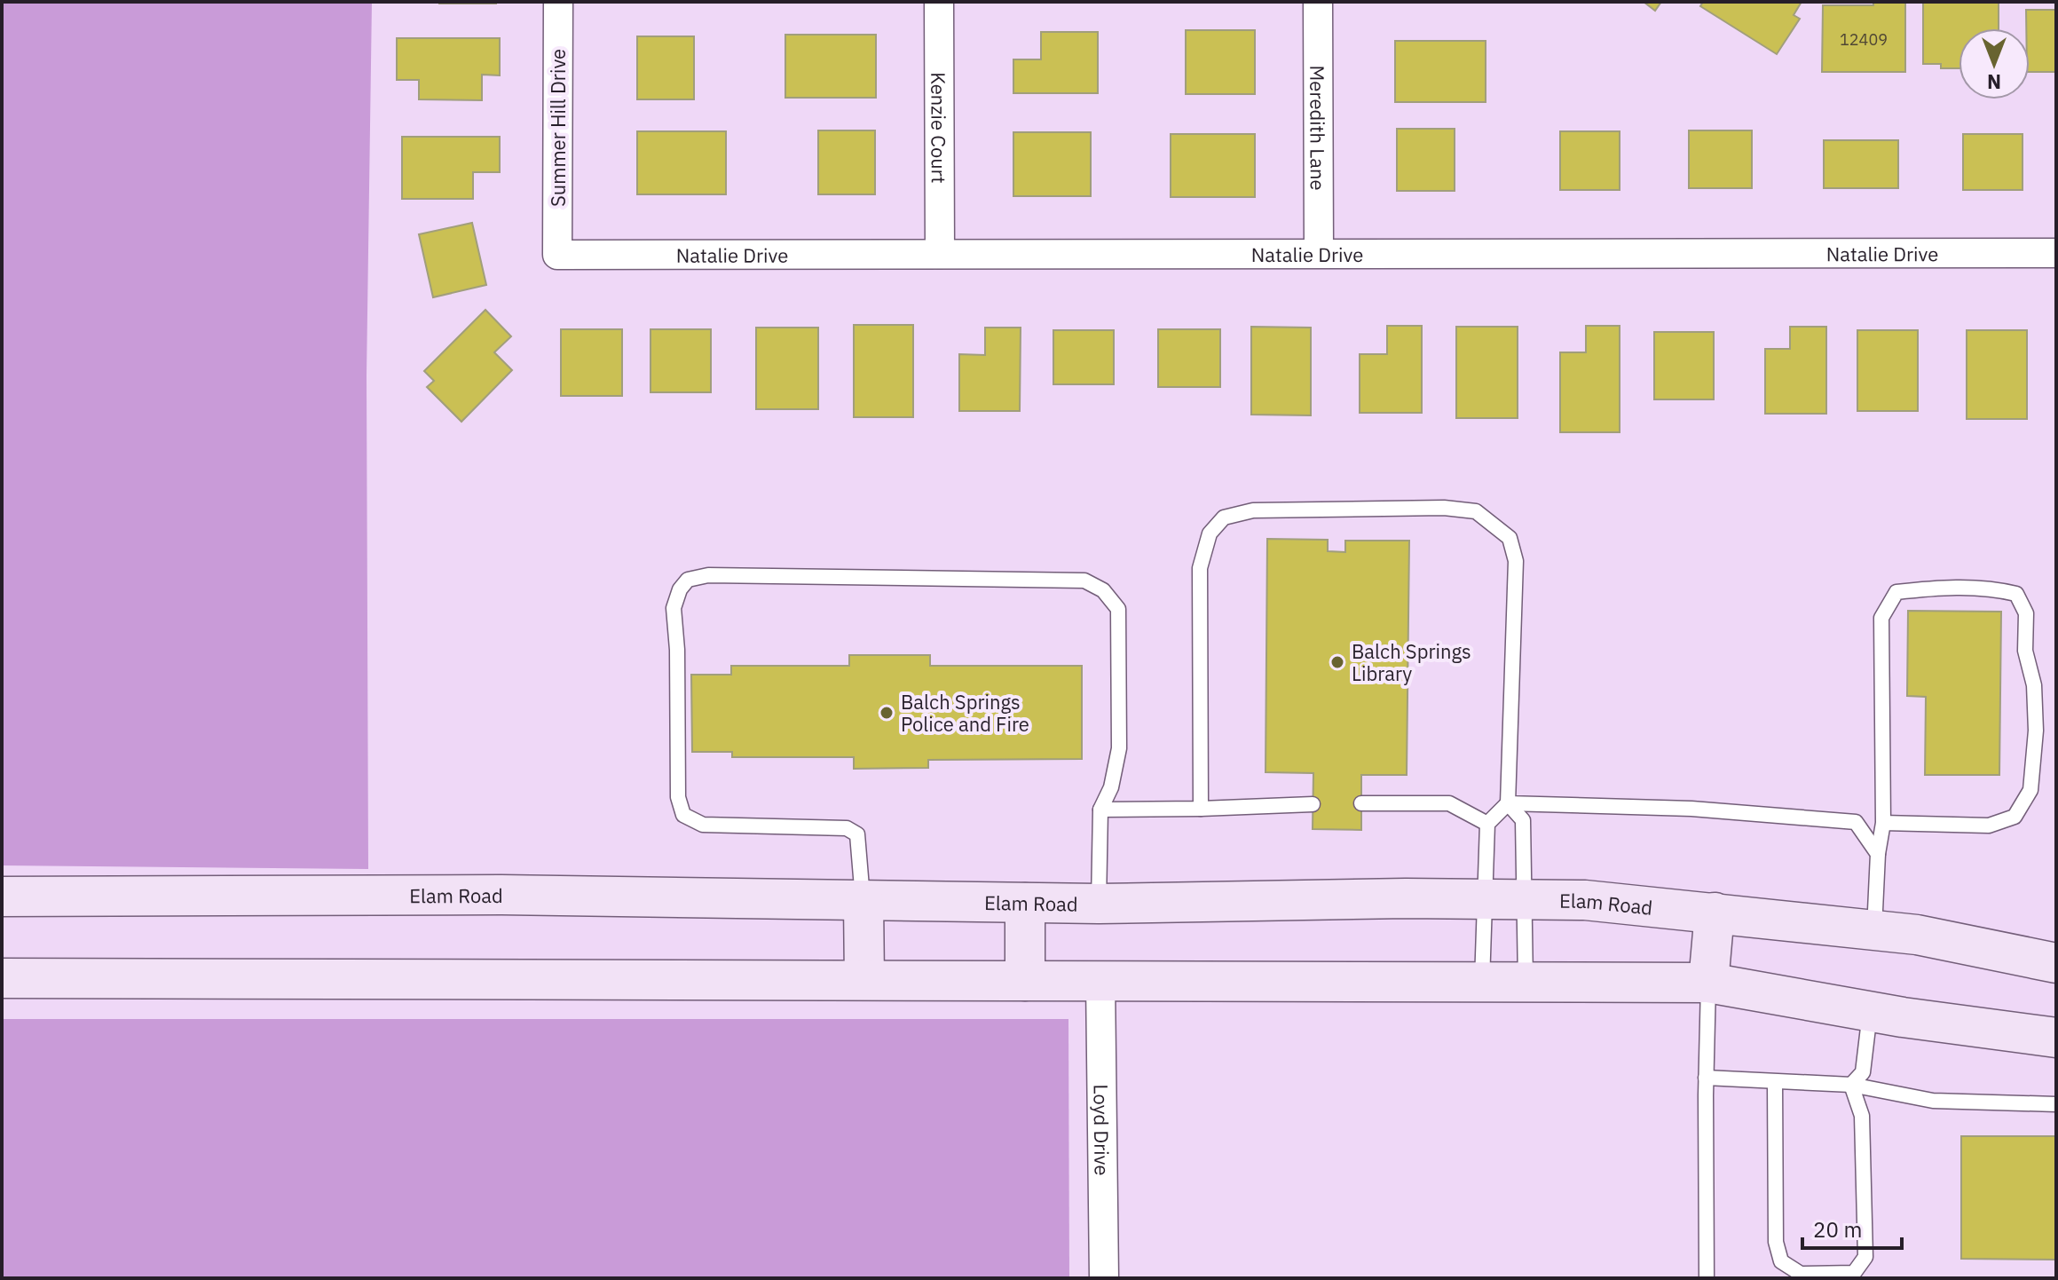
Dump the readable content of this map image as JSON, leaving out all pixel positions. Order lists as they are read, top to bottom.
{
  "streets": {
    "main road": ["Elam Road"],
    "street": [
      "Summer Hill Drive",
      "Kenzie Court",
      "Meredith Lane",
      "Natalie Drive",
      "Loyd Drive"
    ]
  },
  "crossings": [
    ["Summer Hill Drive", "Natalie Drive"],
    ["Kenzie Court", "Natalie Drive"],
    ["Meredith Lane", "Natalie Drive"]
  ],
  "places": ["Balch Springs Library", "Balch Springs Police and Fire"],
  "house_numbers": ["12409"],
  "scale_bar": "20 m",
  "north": "bottom"
}
